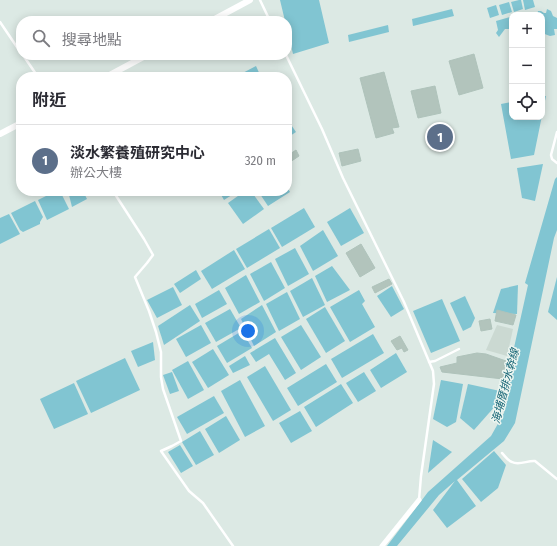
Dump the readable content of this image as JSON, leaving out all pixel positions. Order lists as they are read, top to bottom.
{
  "water": ["海埔厝排水幹線"],
  "page": {
    "map_buttons": ["+", "−"],
    "search": "搜尋地點",
    "heading": "附近",
    "pins": "1",
    "list": [
      {
        "mark": "1",
        "name": "淡水繁養殖研究中心",
        "note": "辦公大樓",
        "value": "320 m"
      }
    ]
  }
}
